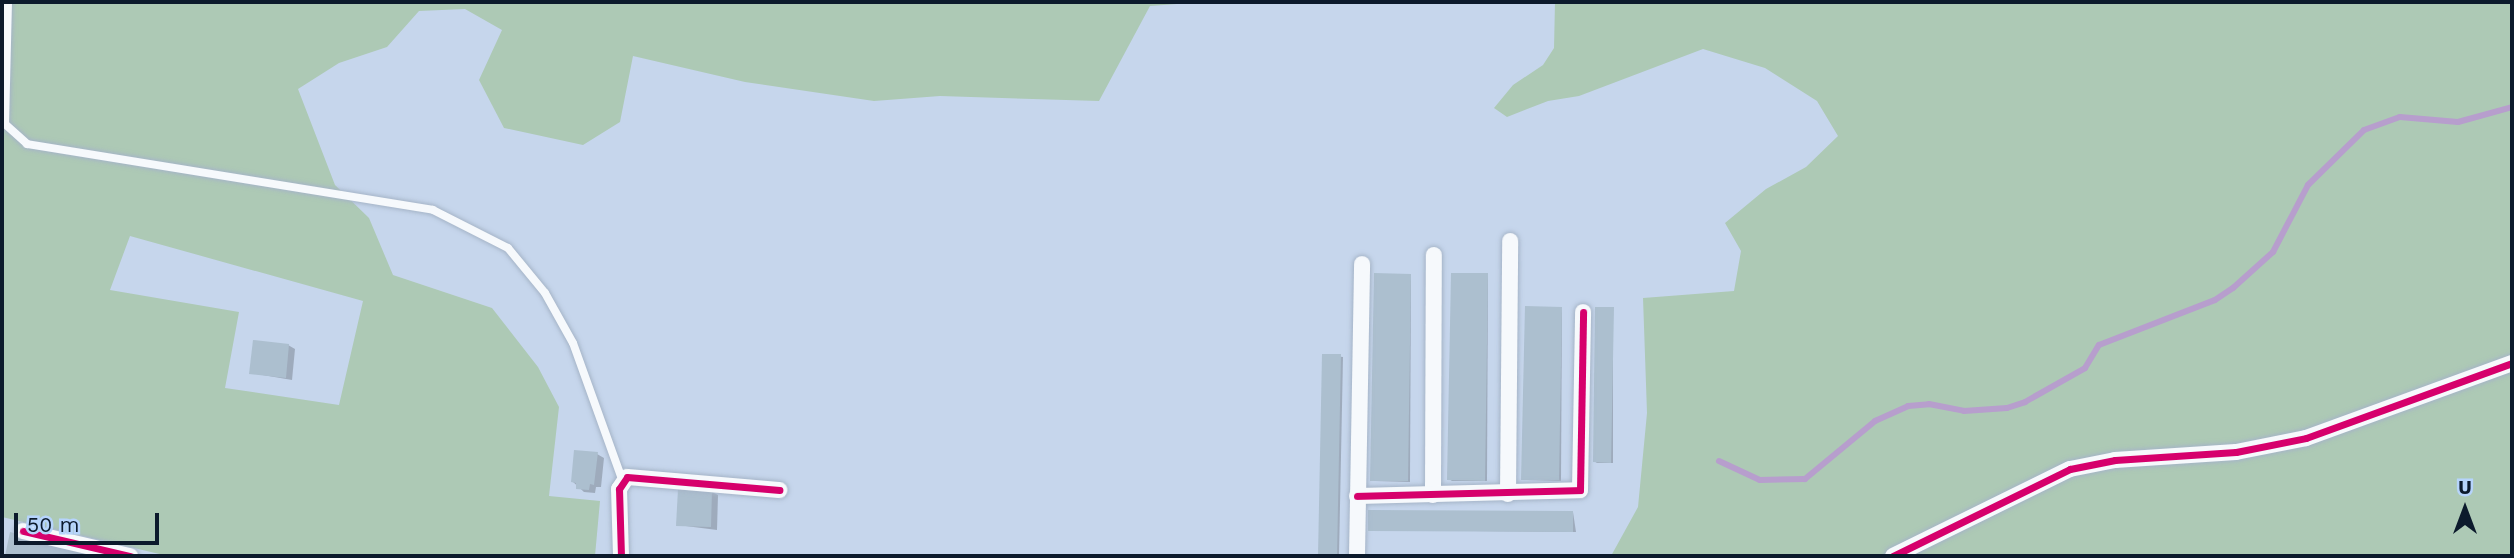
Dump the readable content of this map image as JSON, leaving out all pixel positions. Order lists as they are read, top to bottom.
{
  "scale_bar": "50 m",
  "north": "top"
}
